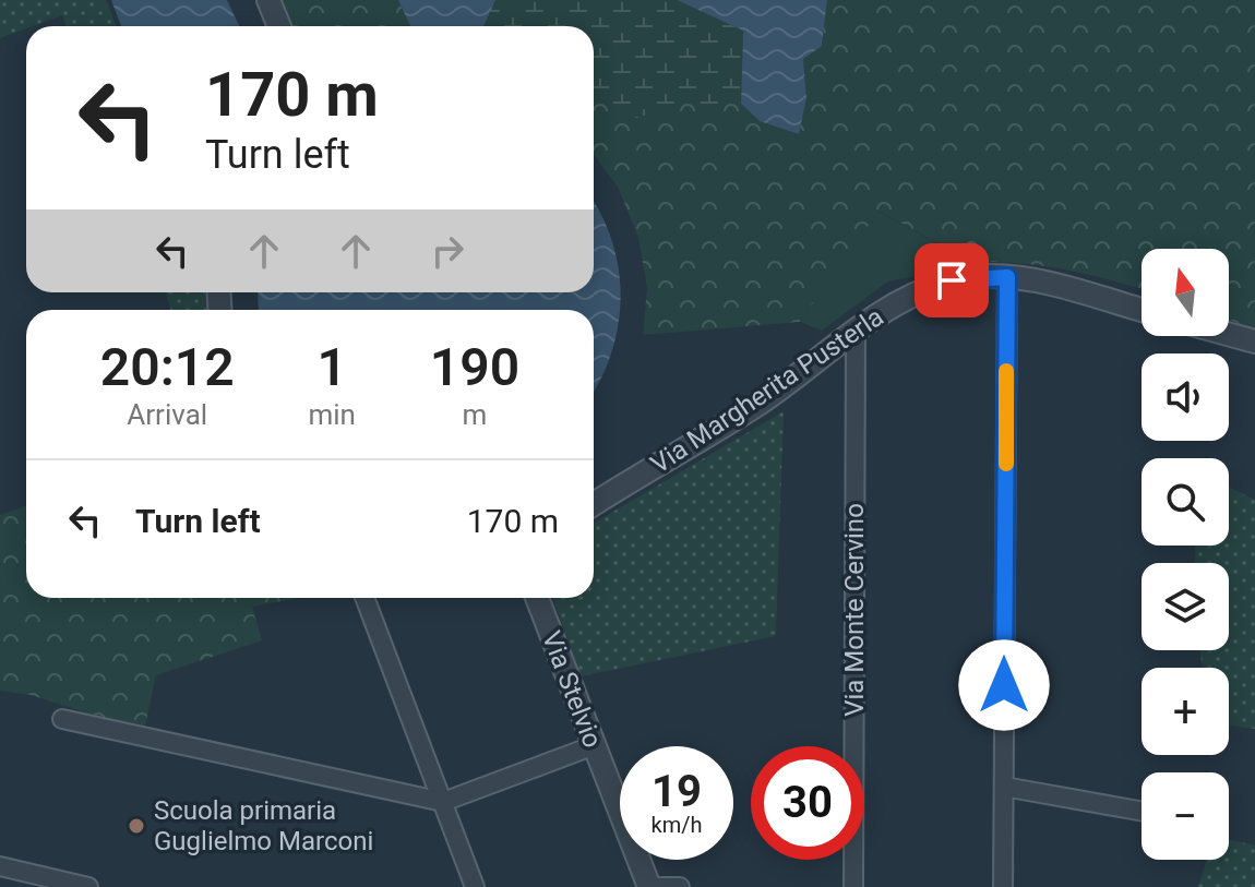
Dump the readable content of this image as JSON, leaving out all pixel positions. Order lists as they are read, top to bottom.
{
  "streets": {
    "street": ["Via Margherita Pusterla", "Via Monte Cervino", "Via Stelvio"]
  },
  "crossings": [
    ["Via Margherita Pusterla", "Via Monte Cervino"]
  ],
  "places": ["Scuola primaria Guglielmo Marconi"],
  "north": "top",
  "page": {
    "turn": ["170 m", "Turn left"],
    "map_buttons": ["+", "−"],
    "eta": [
      "20:12",
      "Arrival",
      "1",
      "min",
      "190",
      "m"
    ],
    "list": [
      {
        "name": "Turn left",
        "value": "170 m"
      }
    ],
    "speed": "19 km/h",
    "limit": "30"
  }
}
